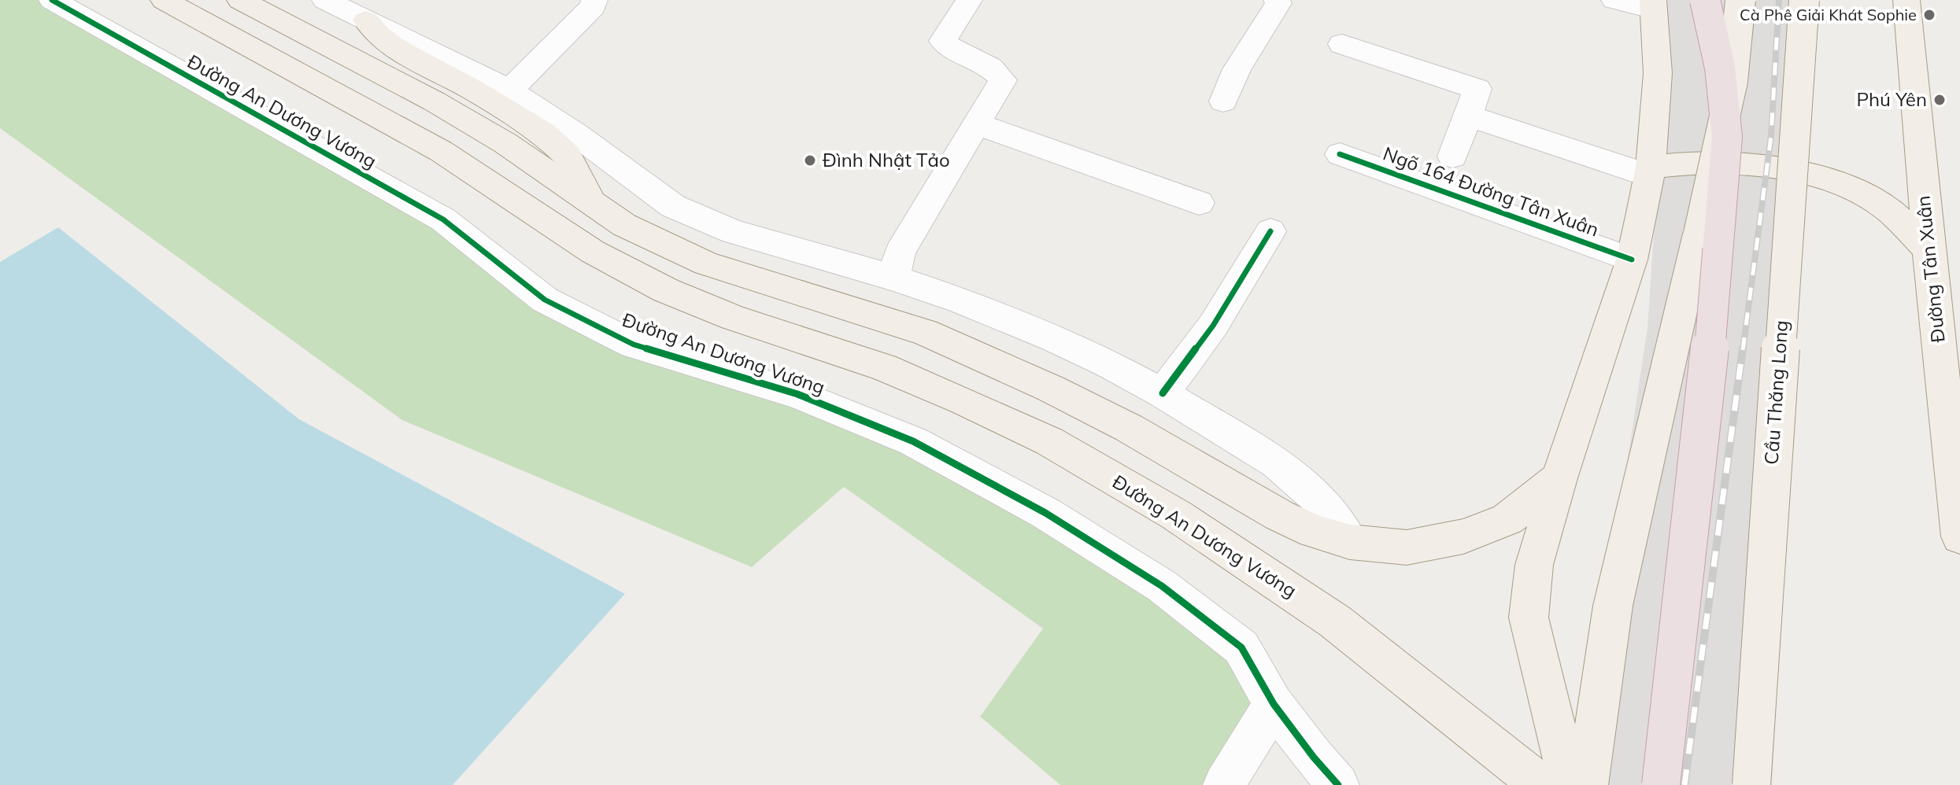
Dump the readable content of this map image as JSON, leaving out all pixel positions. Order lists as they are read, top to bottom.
{
  "streets": {
    "main road": ["Đường An Dương Vương", "Đường Tân Xuân", "Cầu Thăng Long"],
    "street": ["Ngõ 164 Đường Tân Xuân"]
  },
  "places": ["Cà Phê Giải Khát Sophie", "Phú Yên", "Đình Nhật Tảo"]
}
